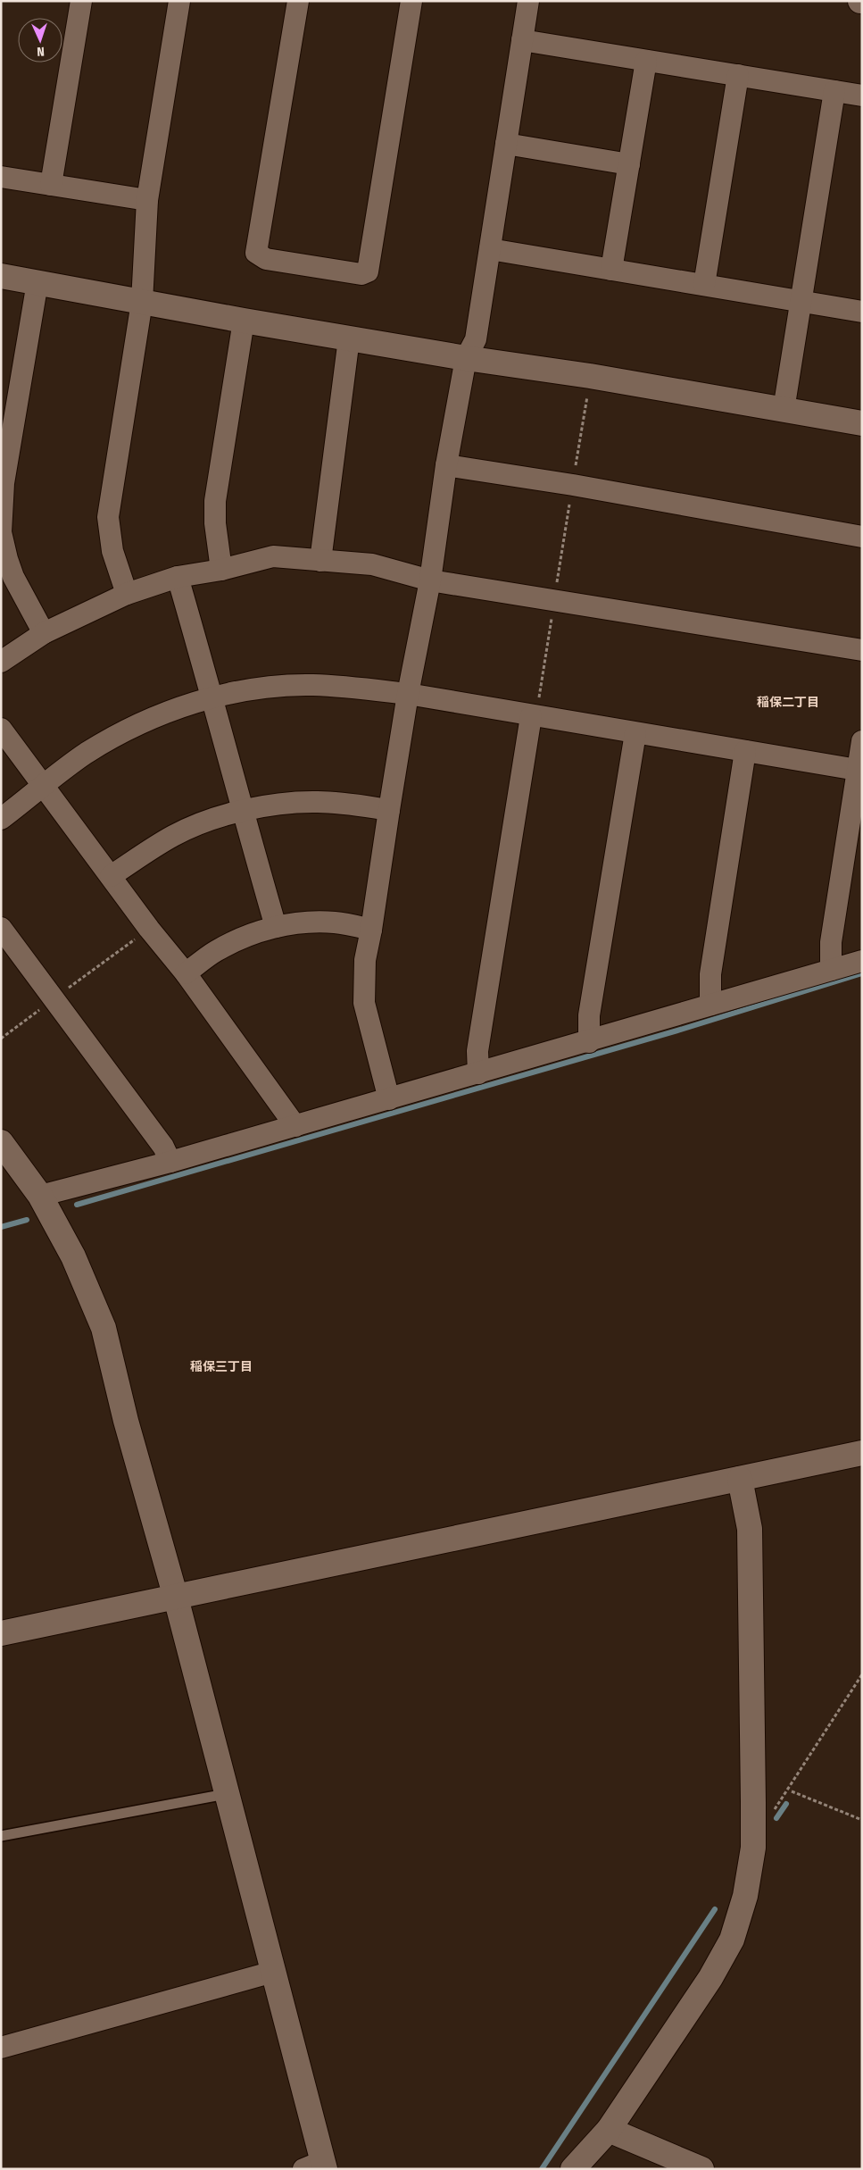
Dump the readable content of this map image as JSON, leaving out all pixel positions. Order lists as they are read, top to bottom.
{
  "districts": ["稲保二丁目", "稲保三丁目"],
  "north": "bottom"
}
